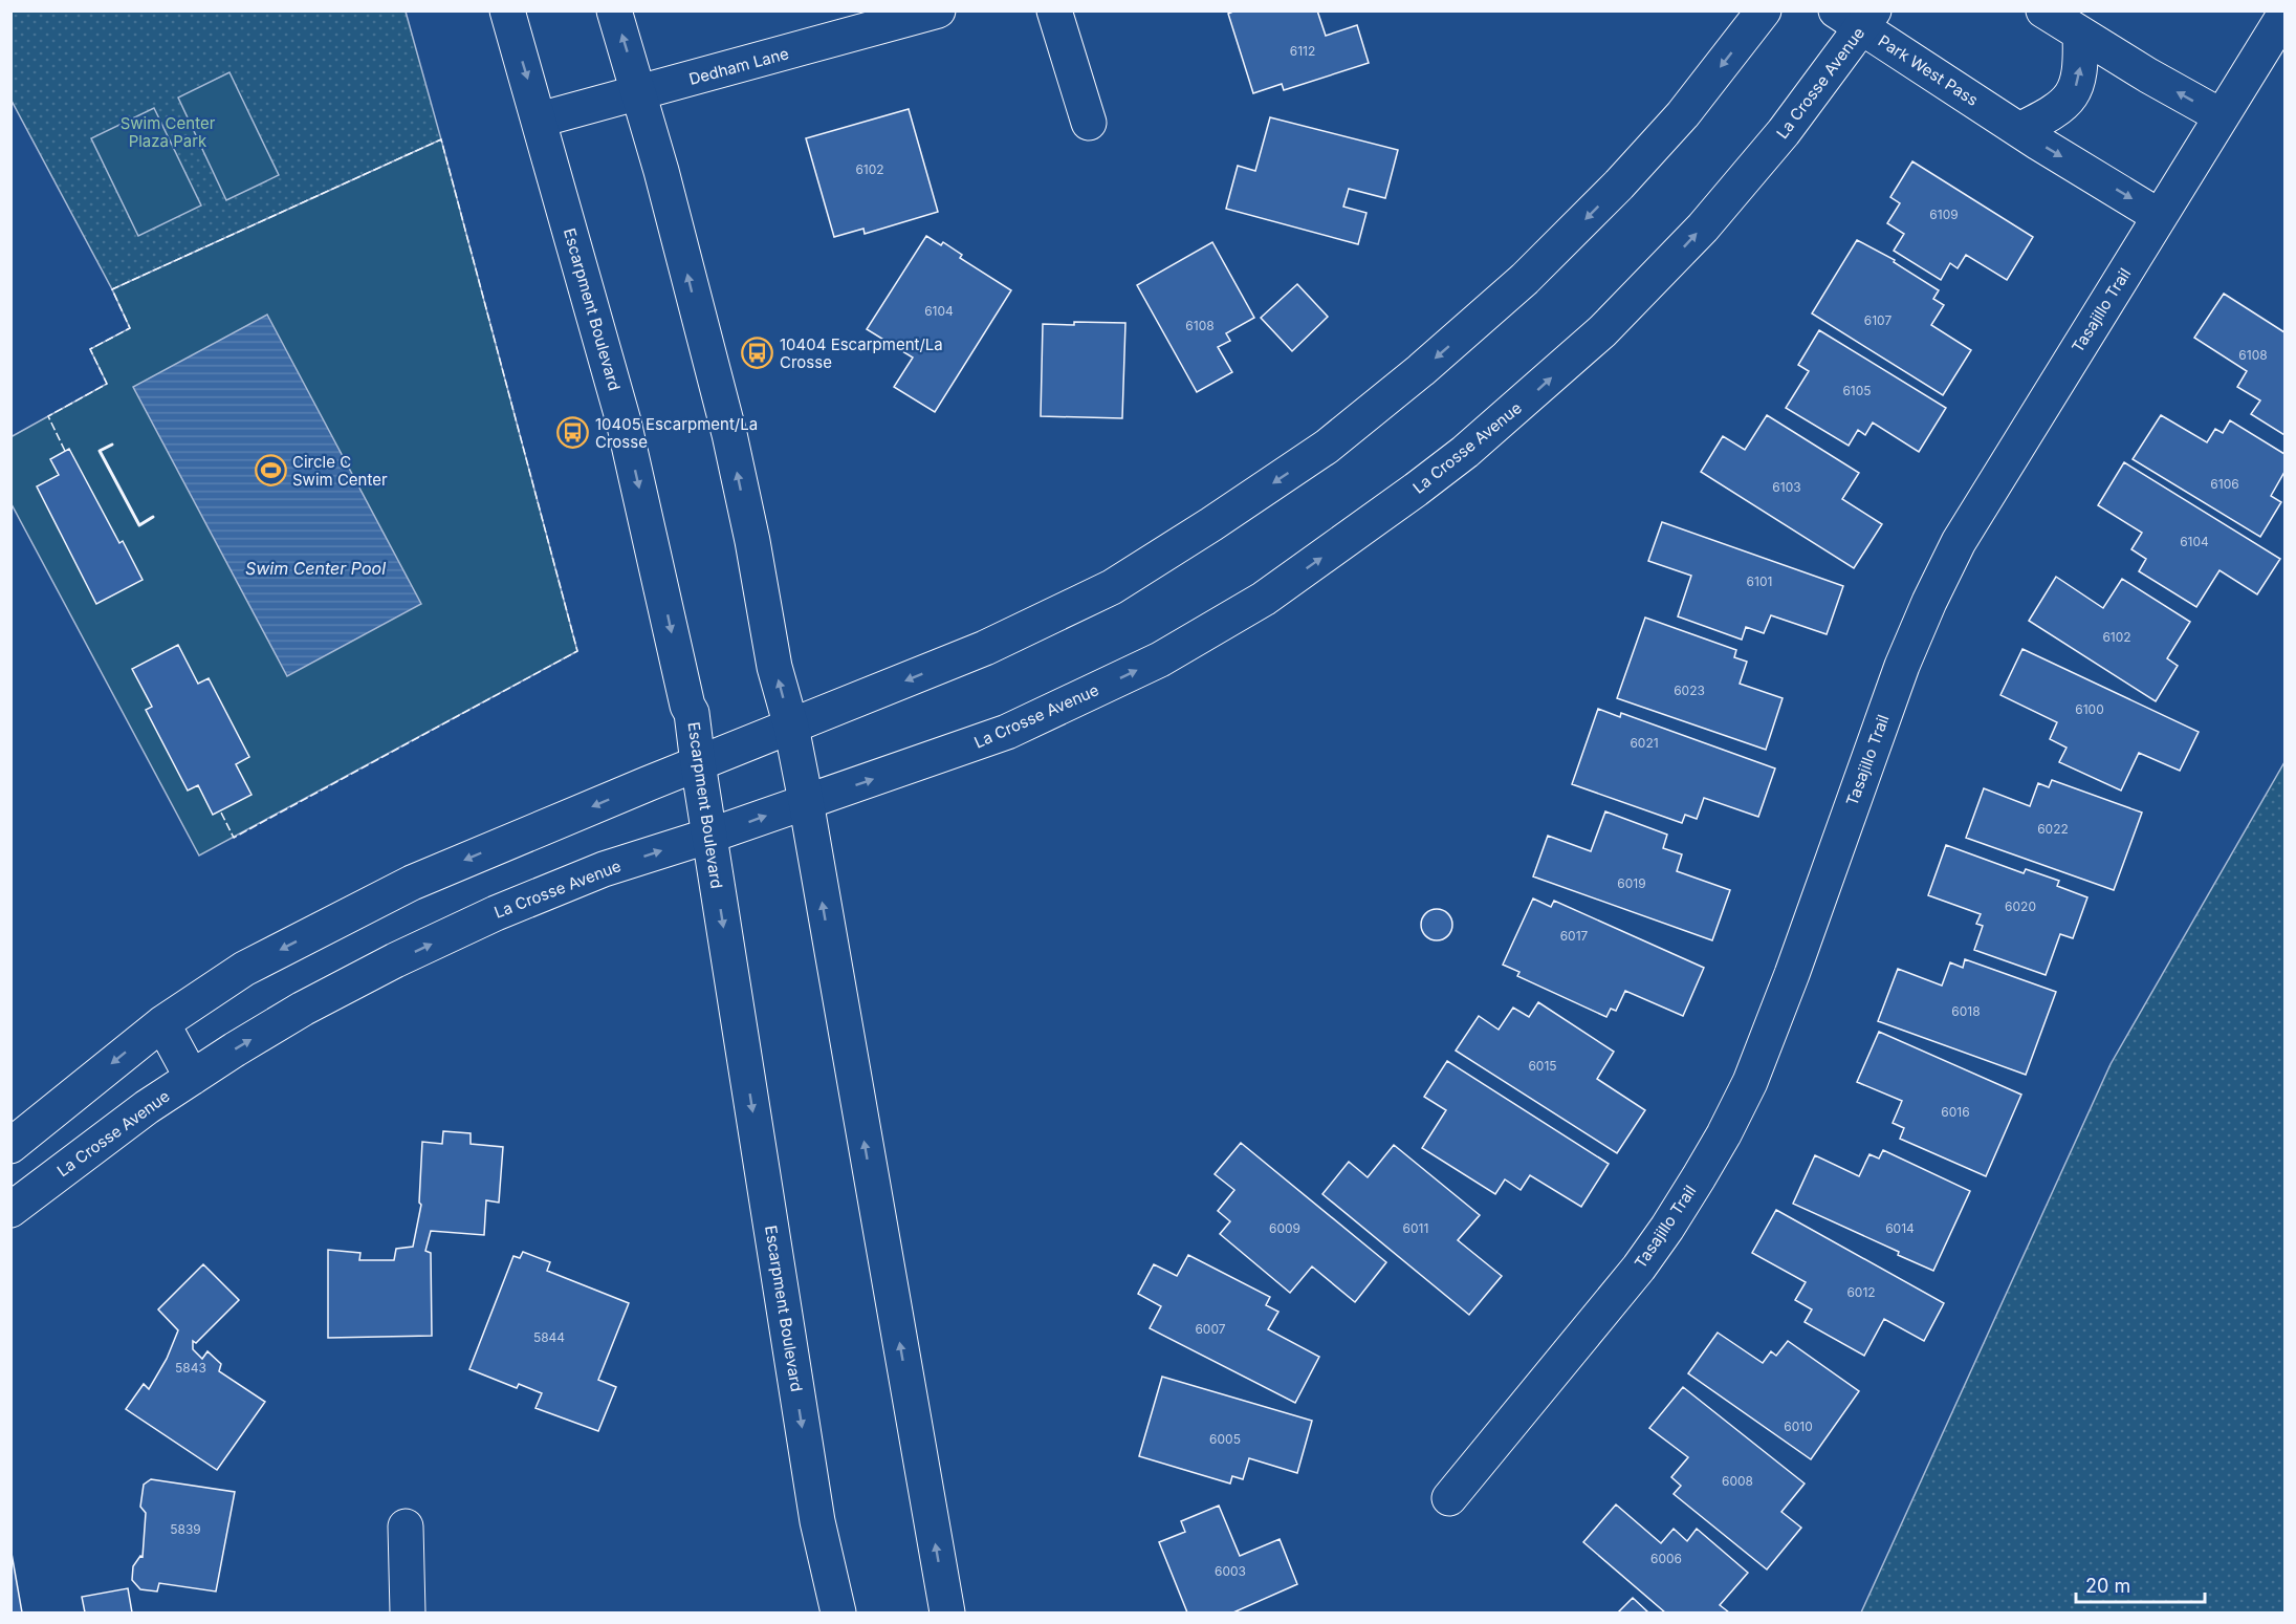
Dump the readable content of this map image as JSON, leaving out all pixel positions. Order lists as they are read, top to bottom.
{
  "streets": {
    "street": [
      "Dedham Lane",
      "Park West Pass",
      "La Crosse Avenue",
      "Escarpment Boulevard",
      "Tasajillo Trail"
    ]
  },
  "crossings": [
    ["Dedham Lane", "Escarpment Boulevard"],
    ["Park West Pass", "La Crosse Avenue"],
    ["Park West Pass", "Tasajillo Trail"],
    ["La Crosse Avenue", "Escarpment Boulevard"]
  ],
  "water": ["Swim Center Pool"],
  "parks": ["Swim Center Plaza Park"],
  "places": {
    "bus stop": ["10404 Escarpment/La Crosse", "10405 Escarpment/La Crosse"],
    "sports": ["Circle C Swim Center"]
  },
  "house_numbers": [
    "6112",
    "6102",
    "6109",
    "6104",
    "6107",
    "6108",
    "6108",
    "6105",
    "6106",
    "6103",
    "6104",
    "6101",
    "6102",
    "6023",
    "6100",
    "6021",
    "6022",
    "6019",
    "6020",
    "6017",
    "6018",
    "6015",
    "6016",
    "6009",
    "6011",
    "6014",
    "6012",
    "6007",
    "5844",
    "5843",
    "6010",
    "6005",
    "6008",
    "5839",
    "6006",
    "6003"
  ],
  "scale_bar": "20 m"
}
